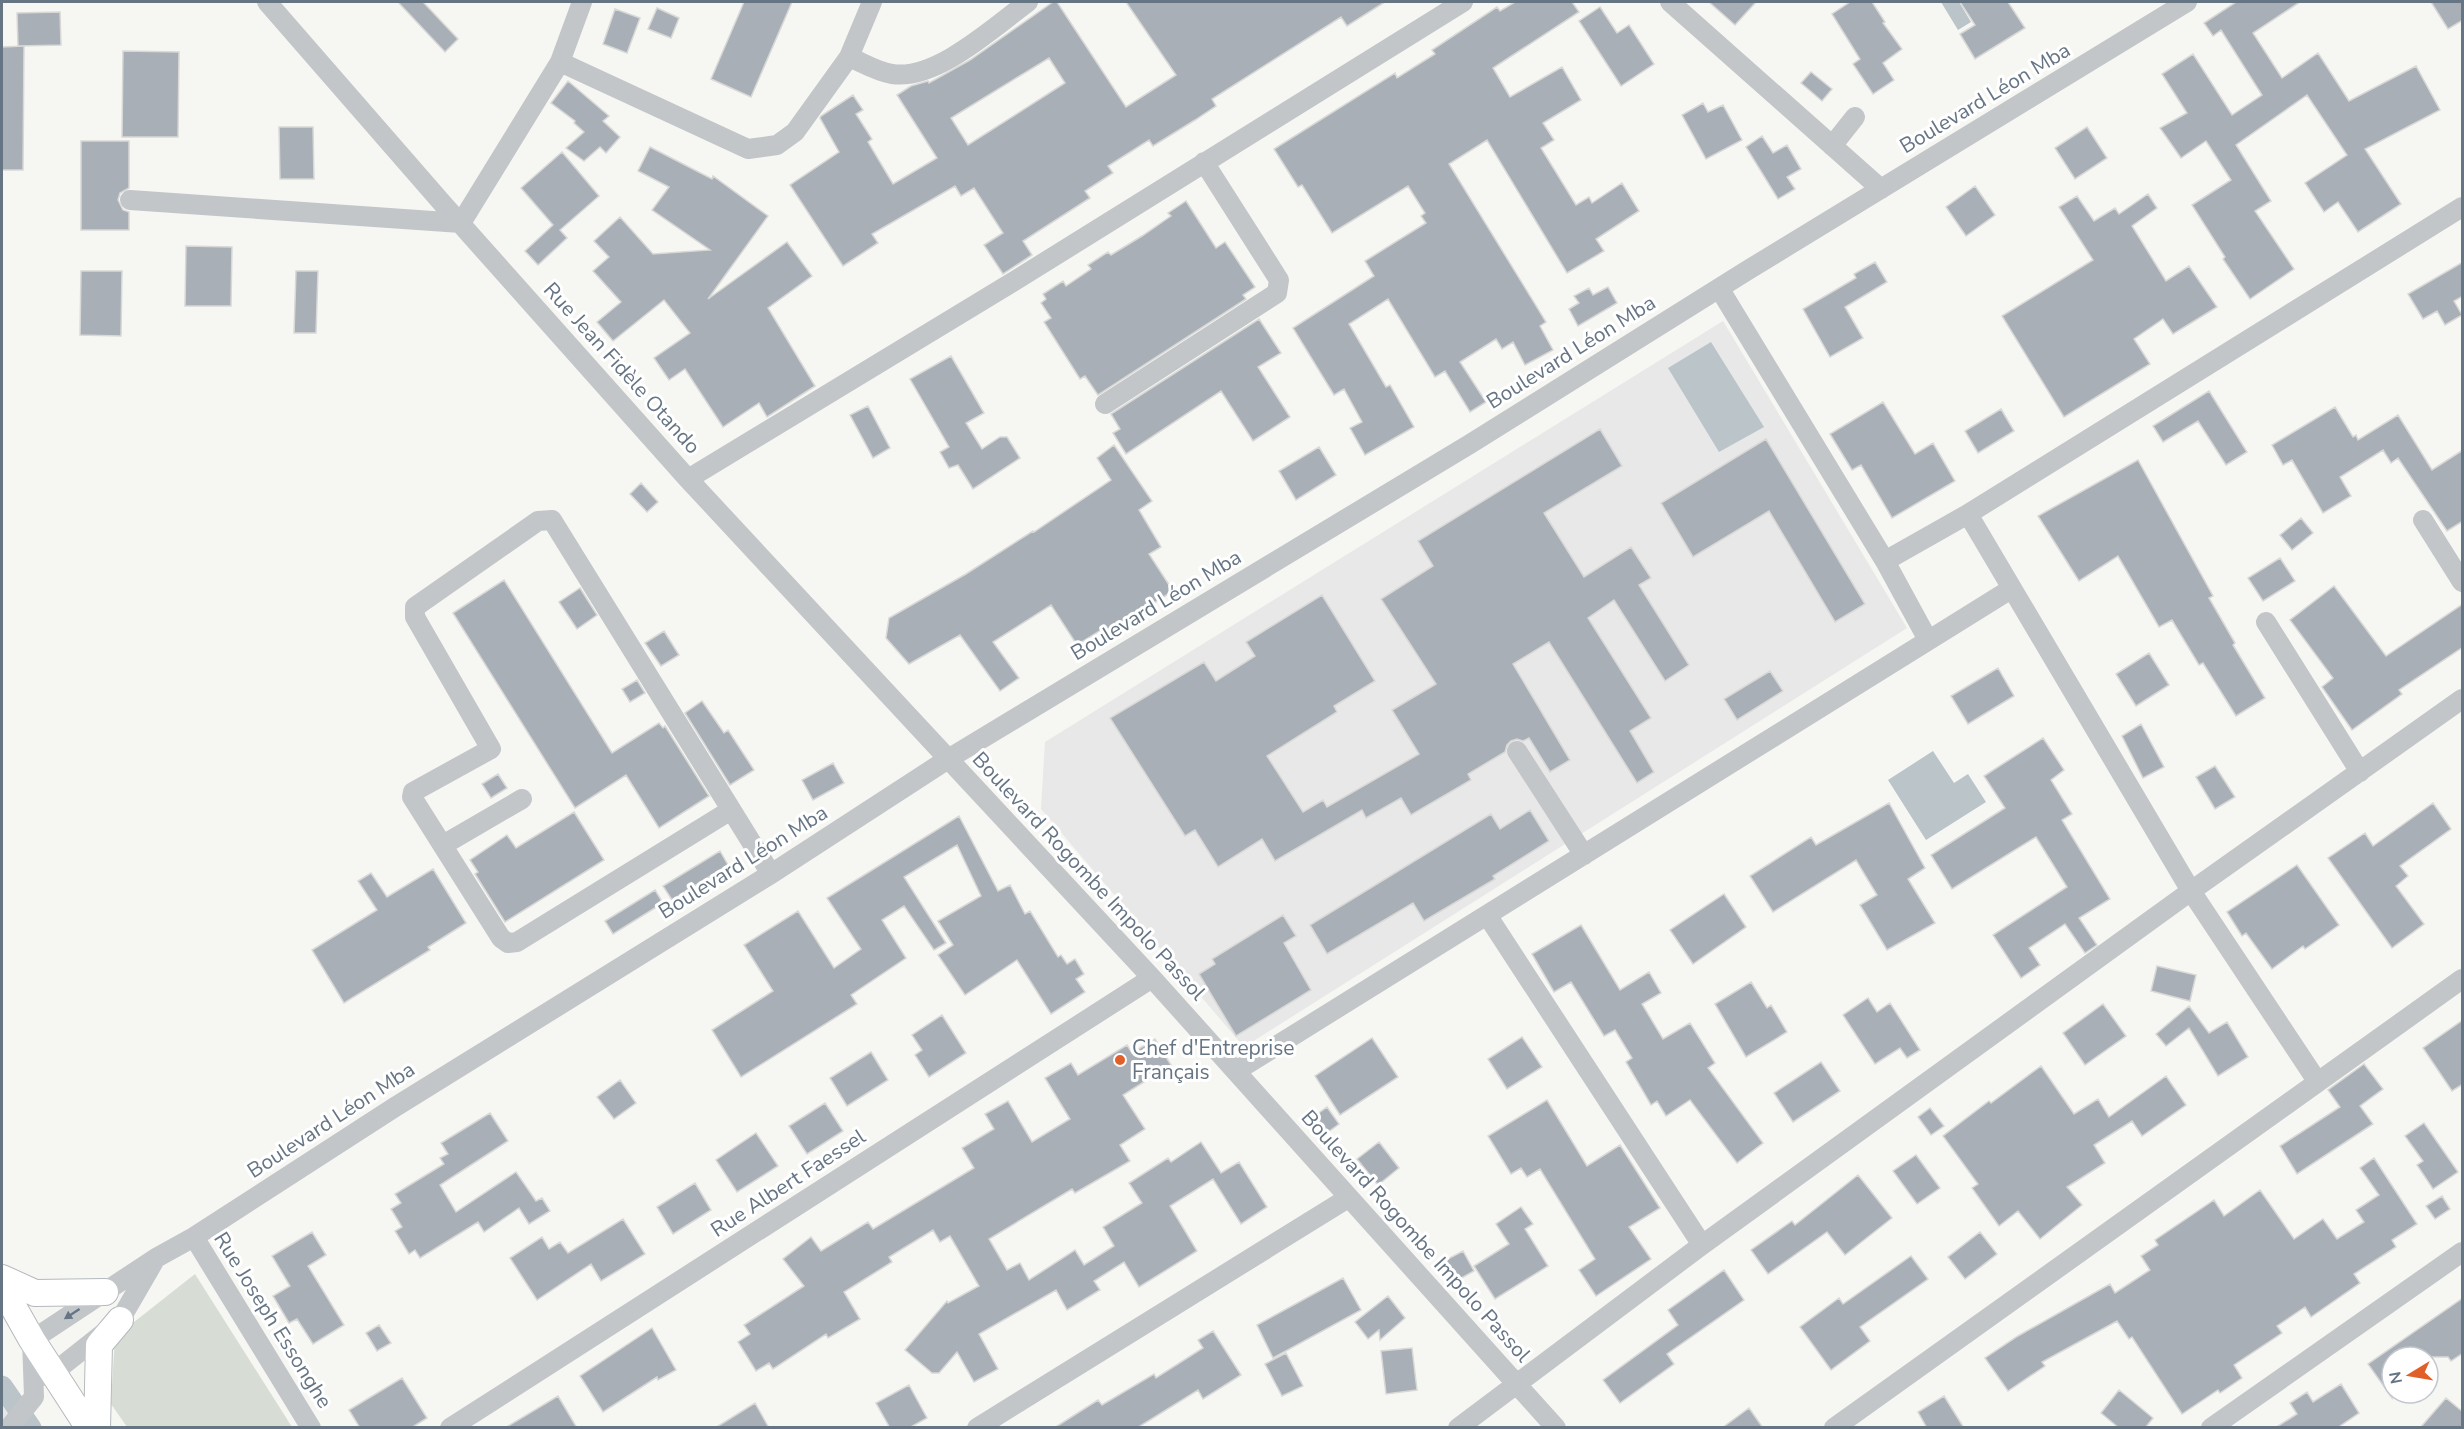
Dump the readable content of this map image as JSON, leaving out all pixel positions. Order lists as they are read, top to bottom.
{
  "streets": {
    "street": [
      "Boulevard Léon Mba",
      "Rue Jean Fidèle Otando",
      "Boulevard Rogombe Impolo Passol",
      "Rue Albert Faessel",
      "Rue Joseph Essonghe"
    ]
  },
  "crossings": [
    ["Boulevard Léon Mba", "Rue Jean Fidèle Otando"],
    ["Boulevard Léon Mba", "Boulevard Rogombe Impolo Passol"],
    ["Boulevard Léon Mba", "Rue Joseph Essonghe"],
    ["Rue Jean Fidèle Otando", "Boulevard Rogombe Impolo Passol"],
    ["Boulevard Rogombe Impolo Passol", "Rue Albert Faessel"]
  ],
  "places": ["Chef d'Entreprise Français"],
  "north": "left"
}
